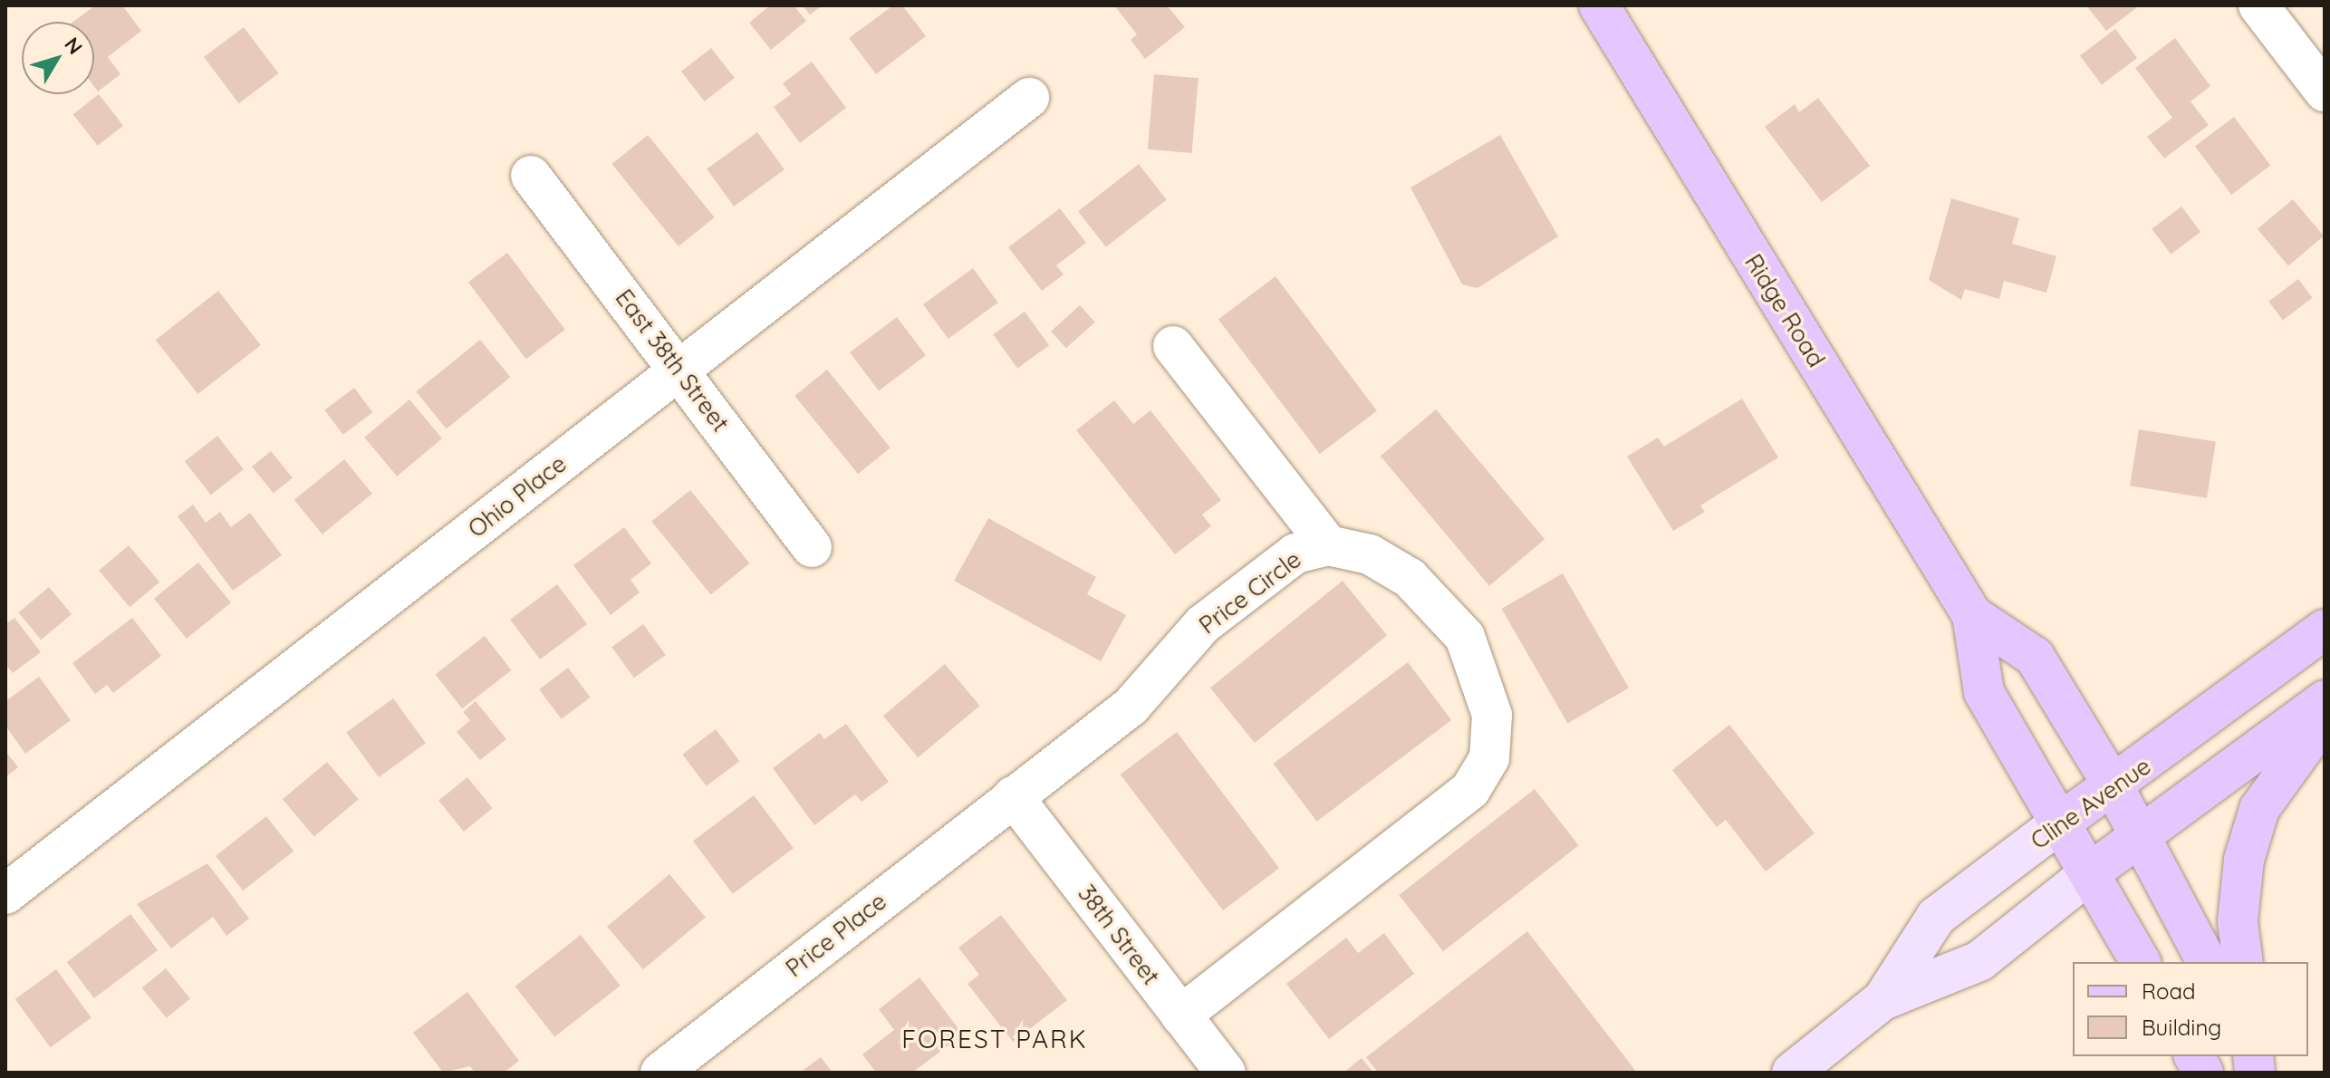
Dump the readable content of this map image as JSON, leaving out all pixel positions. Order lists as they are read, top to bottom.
{
  "streets": {
    "main road": ["Ridge Road", "Cline Avenue"],
    "street": [
      "East 38th Street",
      "Ohio Place",
      "Price Circle",
      "Price Place",
      "38th Street"
    ]
  },
  "crossings": [
    ["Ridge Road", "Cline Avenue"],
    ["East 38th Street", "Ohio Place"],
    ["Price Circle", "Price Place"],
    ["Price Circle", "38th Street"],
    ["Price Place", "38th Street"]
  ],
  "districts": ["FOREST PARK"],
  "legend": ["Road", "Building"],
  "north": "top right"
}
